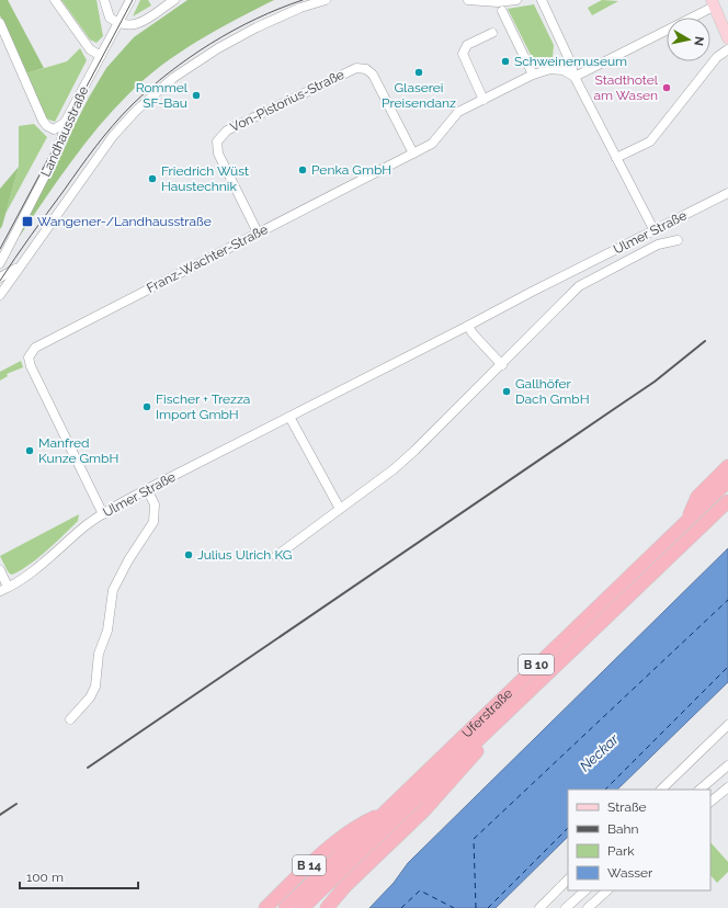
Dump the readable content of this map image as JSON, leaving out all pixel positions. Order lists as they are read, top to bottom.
{
  "streets": {
    "highway": ["B 10", "Uferstraße", "B 14"],
    "street": [
      "Von-Pistorius-Straße",
      "Landhausstraße",
      "Ulmer Straße",
      "Franz-Wachter-Straße"
    ]
  },
  "crossings": [
    ["Von-Pistorius-Straße", "Franz-Wachter-Straße"],
    ["Ulmer Straße", "Franz-Wachter-Straße"],
    ["B 10", "Uferstraße"],
    ["Uferstraße", "B 14"]
  ],
  "water": ["Neckar"],
  "places": {
    "other": [
      "Schweinemuseum",
      "Glaserei Preisendanz",
      "Stadthotel am Wasen",
      "Rommel SF-Bau",
      "Penka GmbH",
      "Friedrich Wüst Haustechnik",
      "Gallhöfer Dach GmbH",
      "Fischer + Trezza Import GmbH",
      "Manfred Kunze GmbH",
      "Julius Ulrich KG"
    ],
    "transit": ["Wangener-/Landhausstraße"]
  },
  "legend": [
    "Straße",
    "Bahn",
    "Park",
    "Wasser"
  ],
  "scale_bar": "100 m",
  "north": "right"
}
